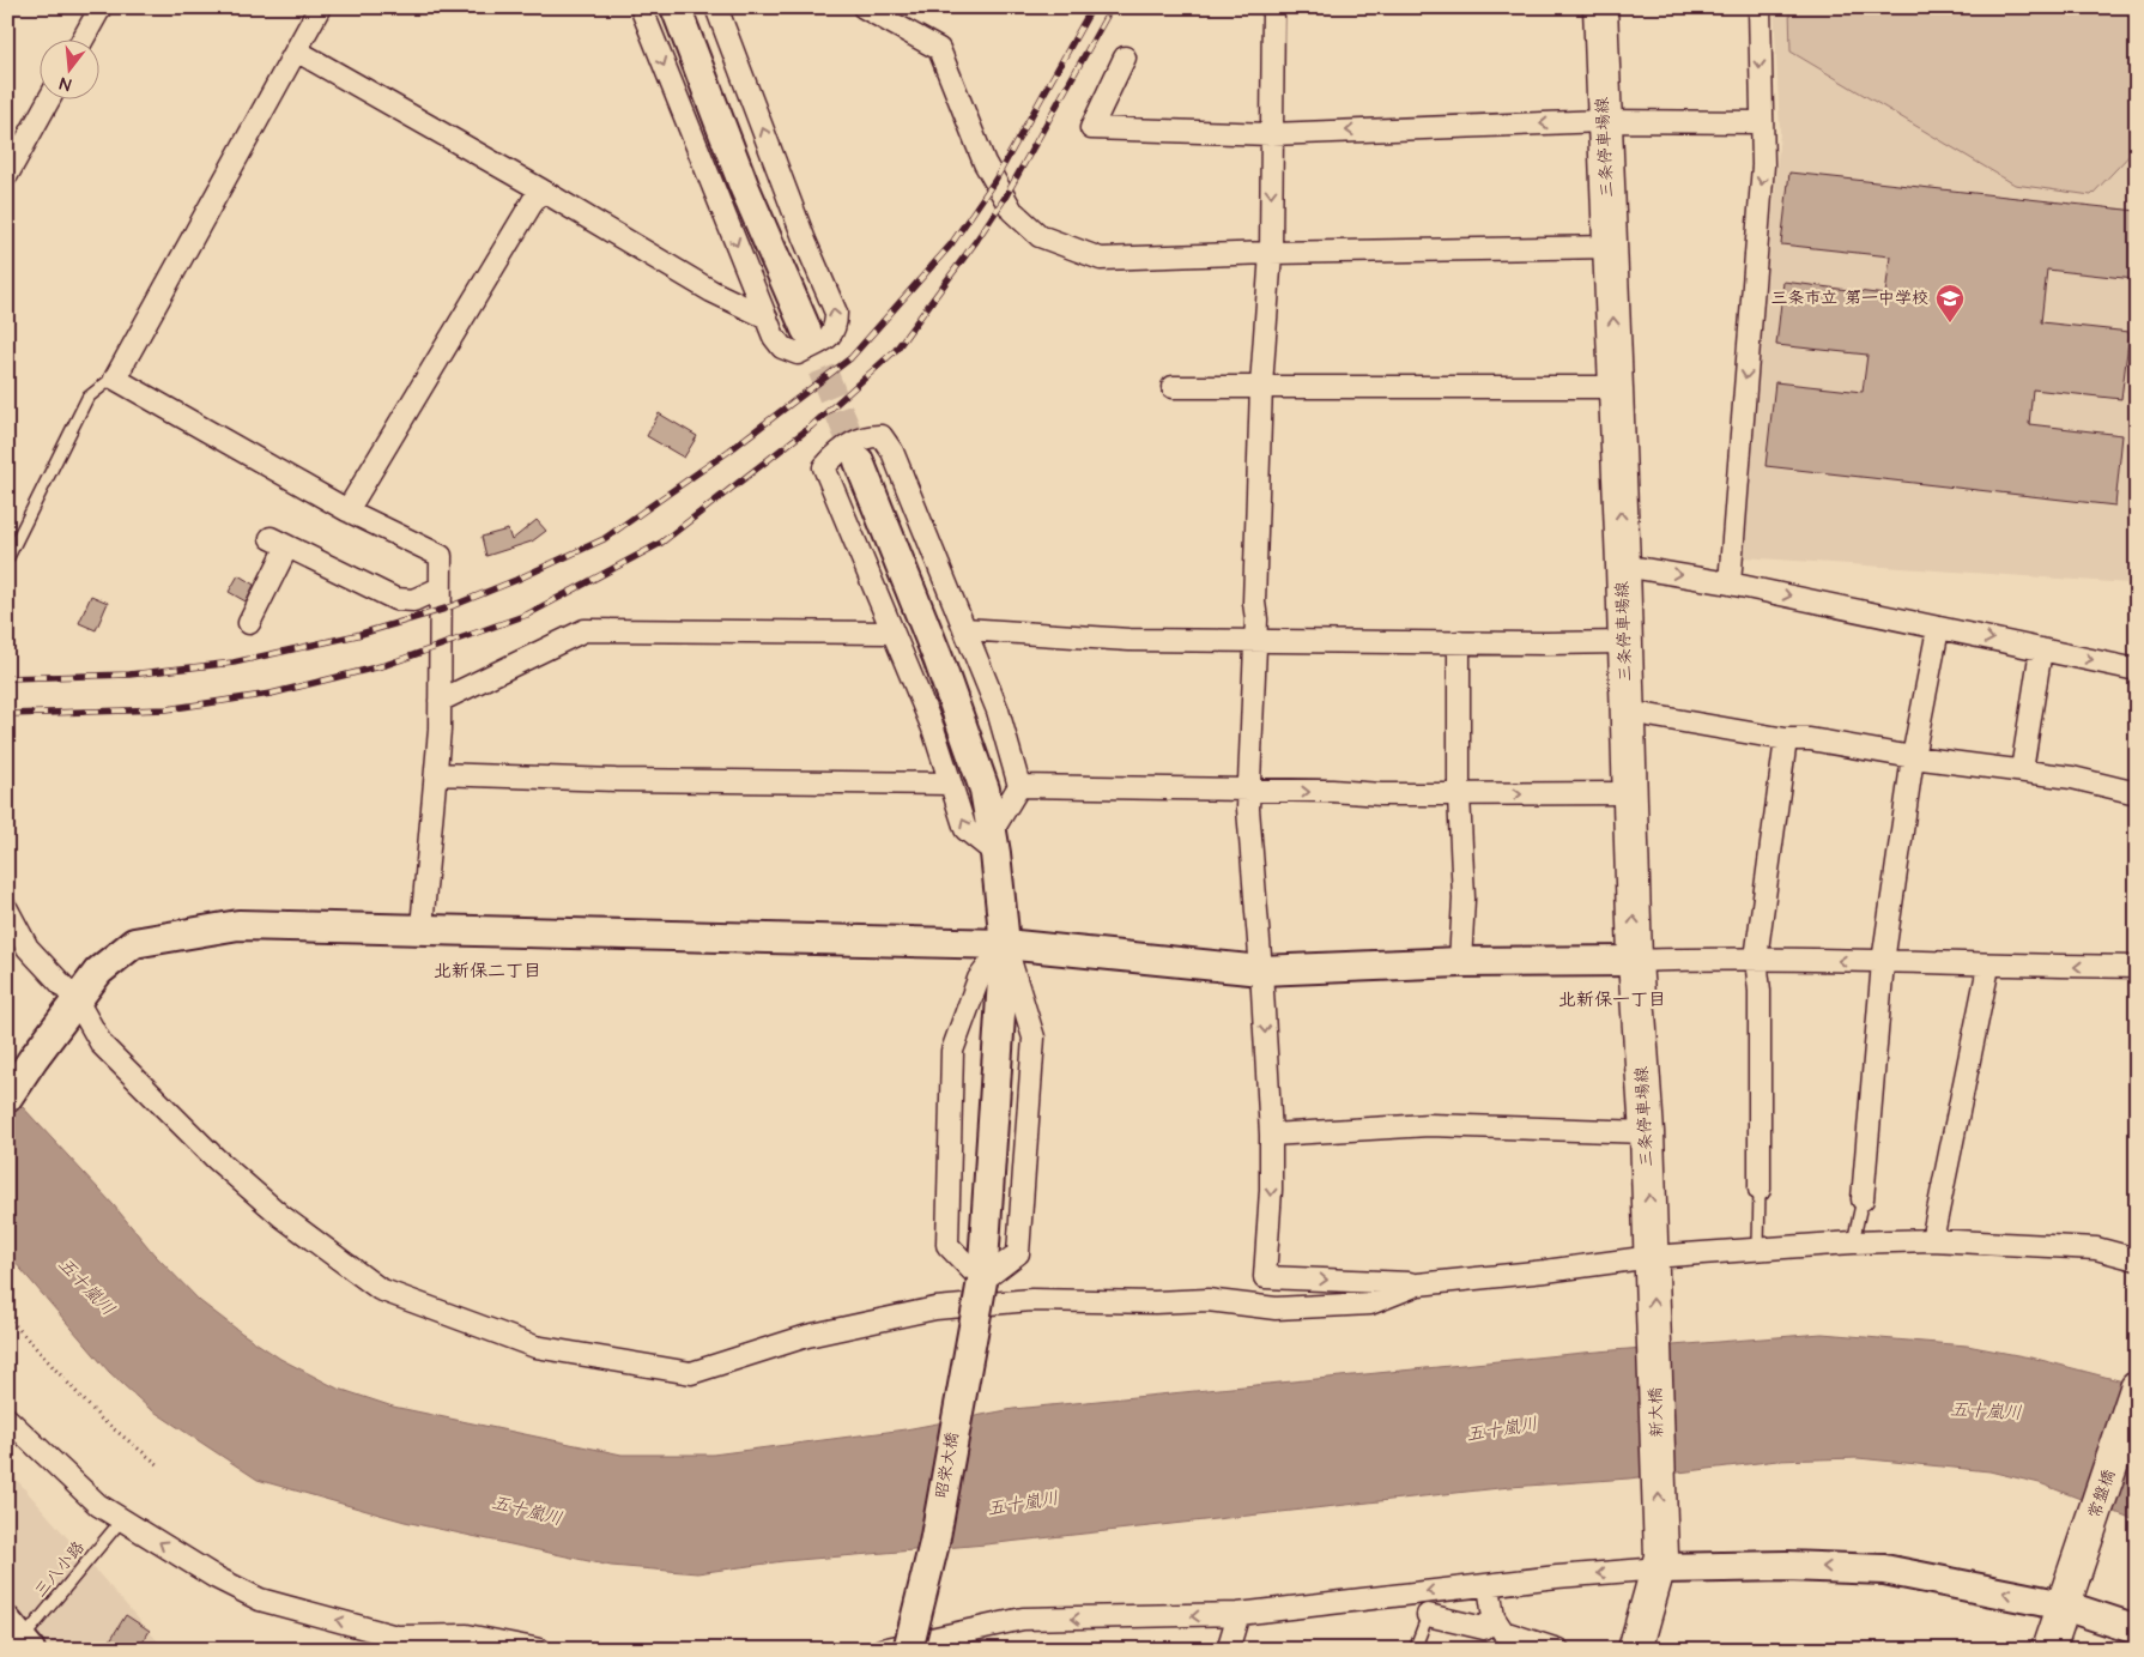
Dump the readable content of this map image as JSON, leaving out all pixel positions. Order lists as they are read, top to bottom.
{
  "streets": {
    "main road": ["三条停車場線", "新大橋", "常盤橋"],
    "street": ["昭栄大橋"],
    "lane": ["三八小路"]
  },
  "crossings": [
    ["三条停車場線", "新大橋"]
  ],
  "one_way": ["三条停車場線", "新大橋"],
  "districts": ["北新保二丁目", "北新保一丁目"],
  "water": ["五十嵐川"],
  "places": {
    "school or university": ["三条市立 第一中学校"]
  },
  "north": "bottom"
}
